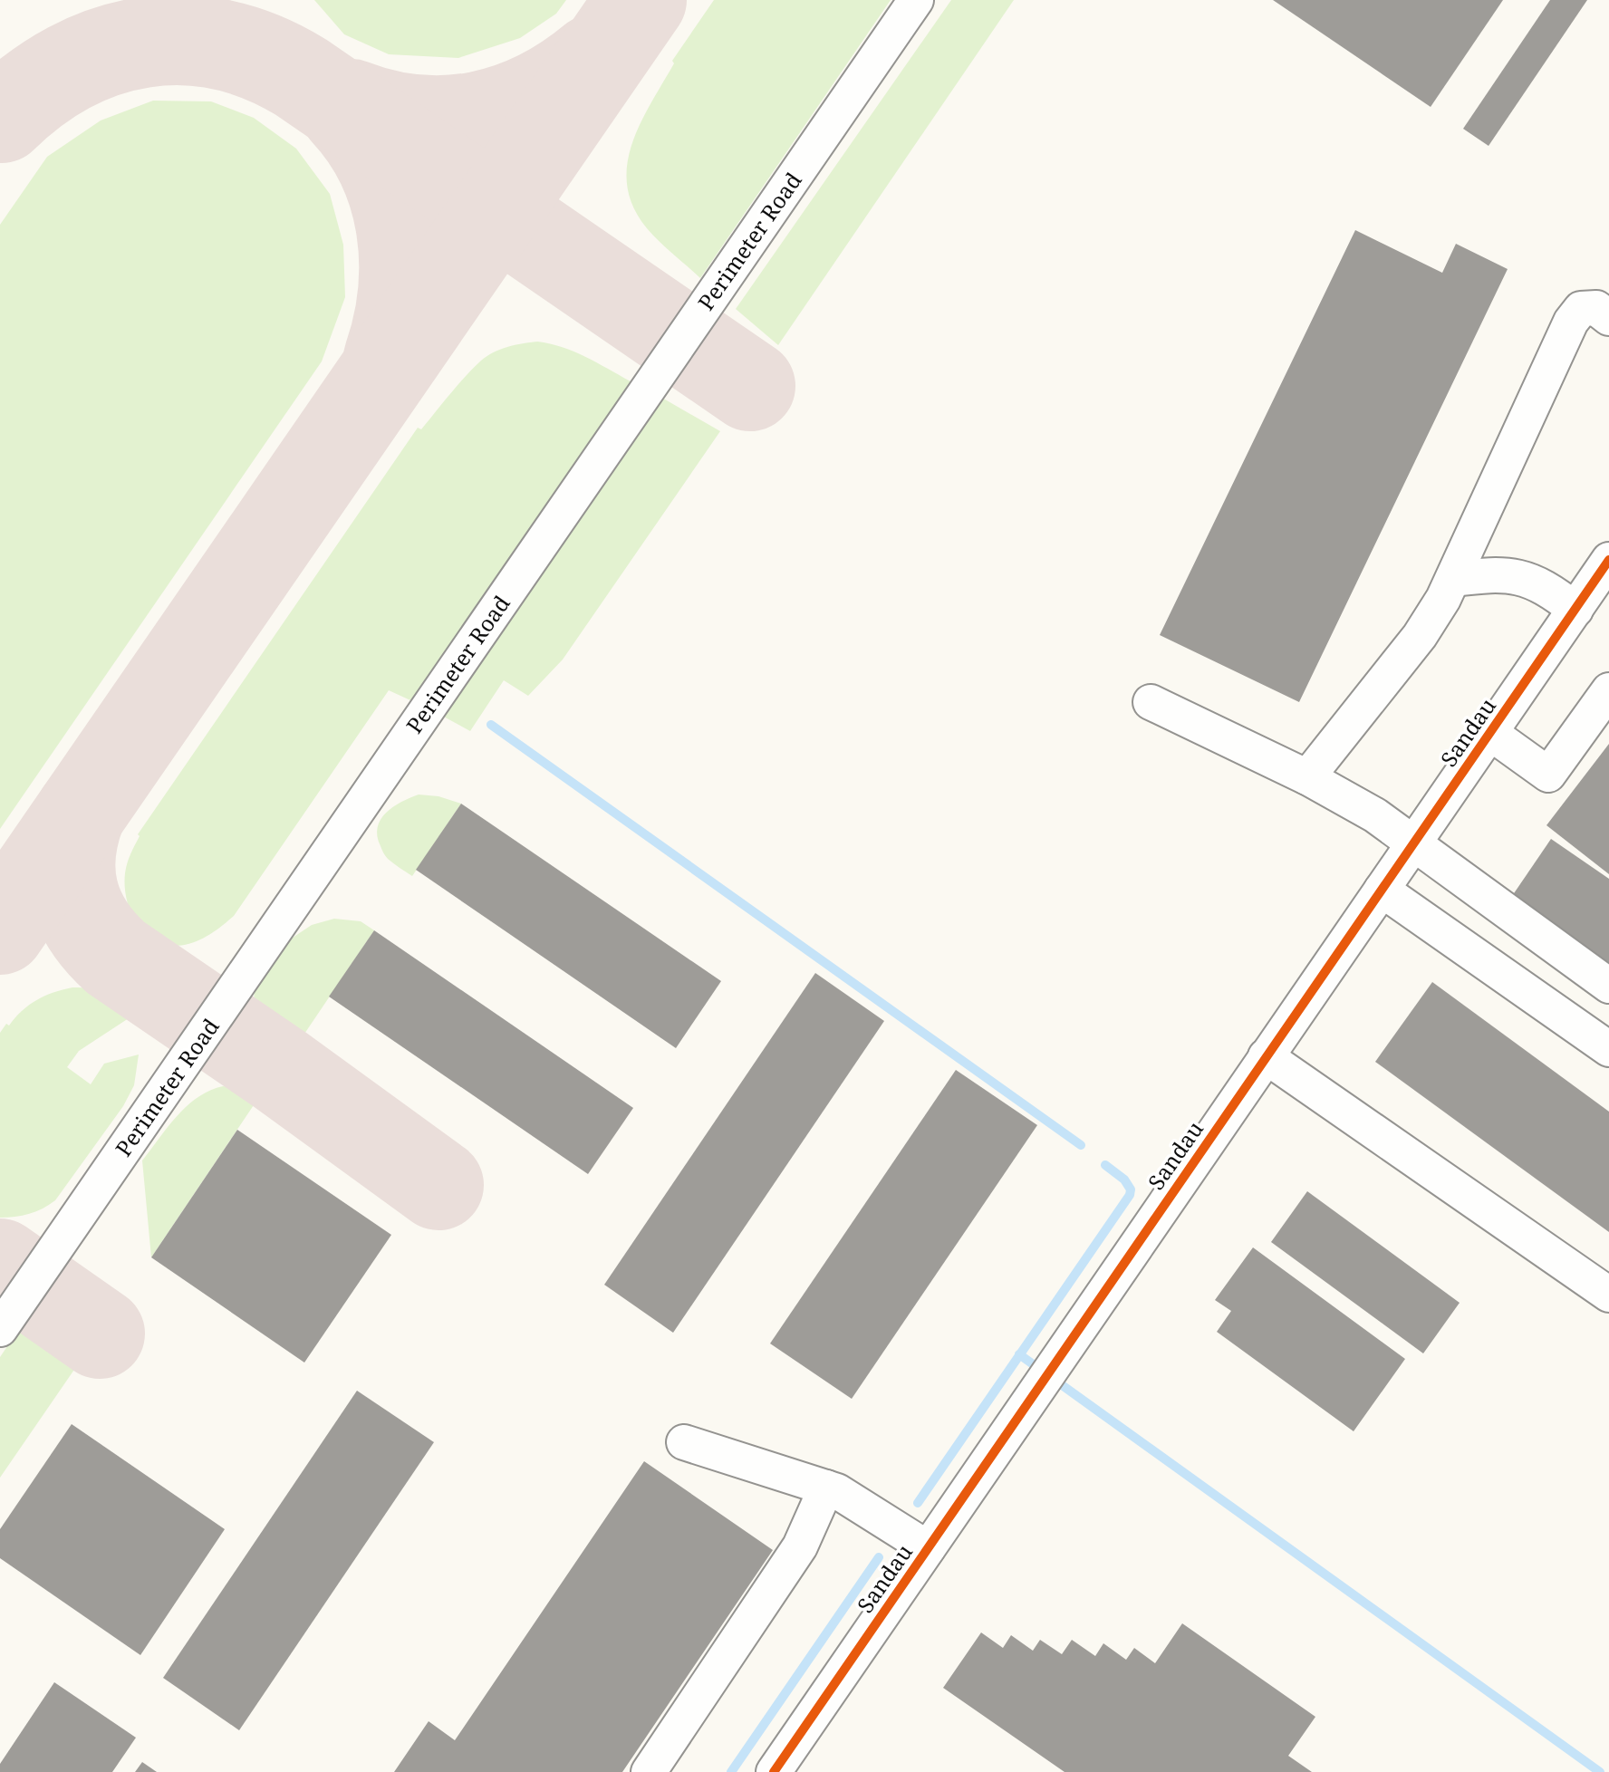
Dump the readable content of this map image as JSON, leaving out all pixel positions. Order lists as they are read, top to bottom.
{
  "streets": {
    "street": ["Perimeter Road", "Sandau"]
  }
}
